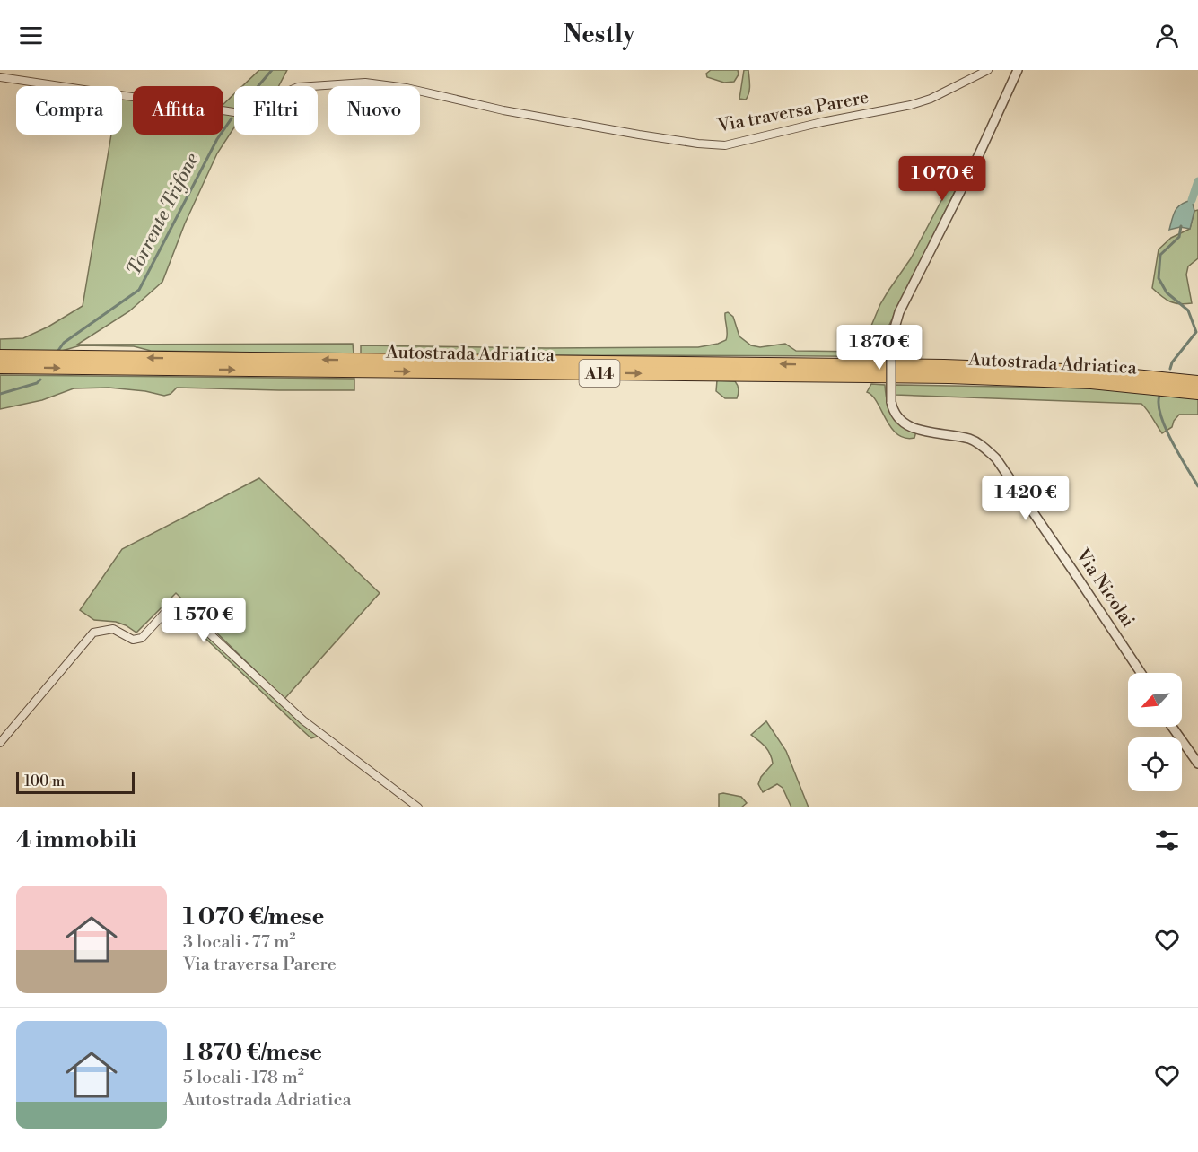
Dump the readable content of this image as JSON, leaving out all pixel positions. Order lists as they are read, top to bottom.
{
  "streets": {
    "highway": ["Autostrada Adriatica", "A14"],
    "street": ["Via traversa Parere", "Via Nicolai"]
  },
  "water": ["Torrente Trifone"],
  "scale_bar": "100 m",
  "north": "bottom left",
  "page": {
    "header": "Nestly",
    "chip": [
      "Compra",
      "Affitta",
      "Filtri",
      "Nuovo"
    ],
    "price": [
      "1 070 €",
      "1 870 €",
      "1 420 €",
      "1 570 €"
    ],
    "scale": "100 m",
    "heading": "4 immobili",
    "list": [
      {
        "name": "1 070 €/mese",
        "note": "3 locali · 77 m² · Via traversa Parere"
      },
      {
        "name": "1 870 €/mese",
        "note": "5 locali · 178 m² · Autostrada Adriatica"
      }
    ]
  }
}
